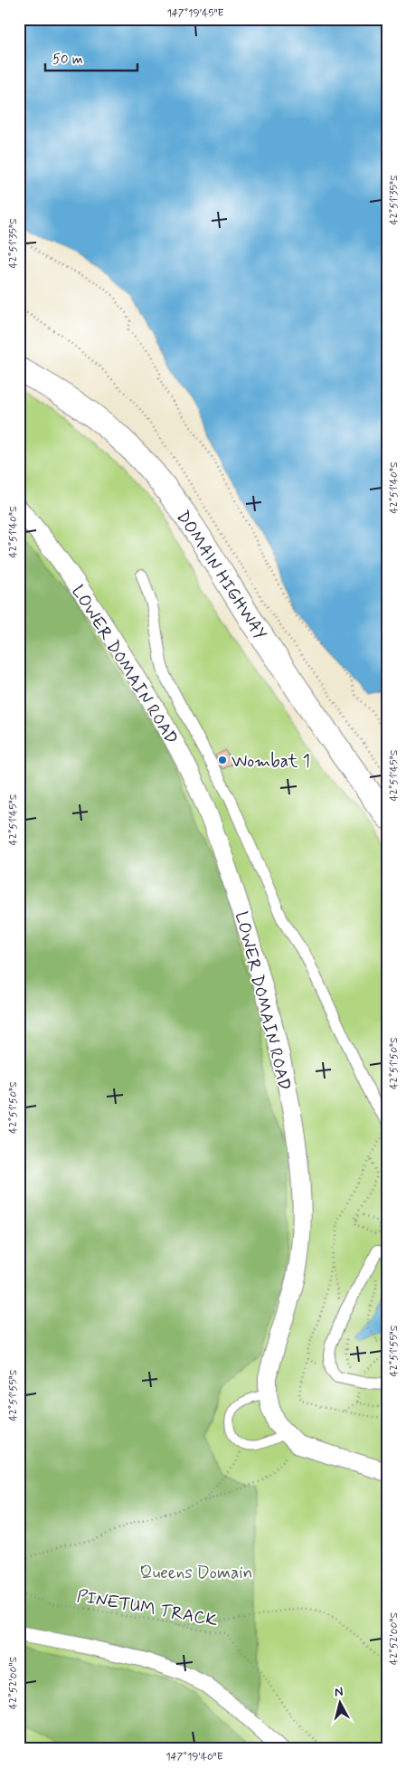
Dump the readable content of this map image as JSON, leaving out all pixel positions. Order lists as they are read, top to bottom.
{
  "streets": {
    "main road": ["DOMAIN HIGHWAY"],
    "street": ["LOWER DOMAIN ROAD"],
    "path": ["PINETUM TRACK"]
  },
  "parks": ["Queens Domain"],
  "places": ["Wombat 1"],
  "scale_bar": "50 m",
  "north": "top",
  "coordinates": [
    "147°19'45\"E",
    "42°51'35\"S",
    "42°51'40\"S",
    "42°51'45\"S",
    "42°51'50\"S",
    "42°51'55\"S",
    "42°52'00\"S",
    "147°19'40\"E"
  ]
}
